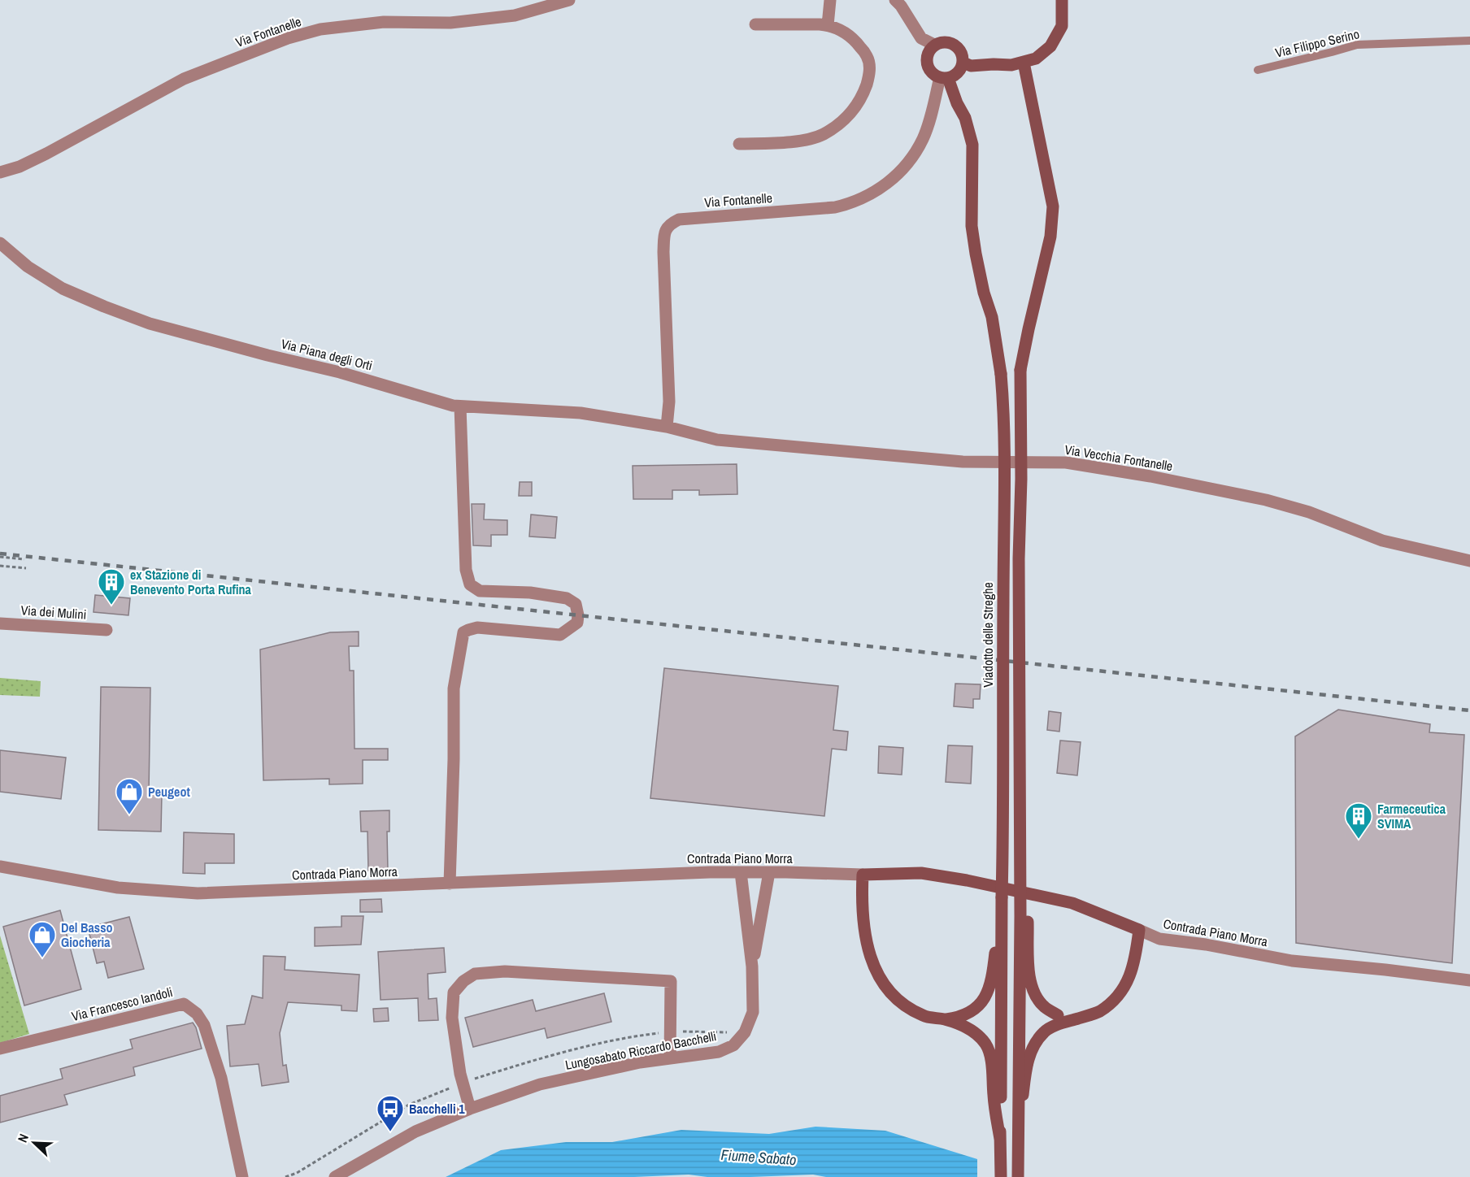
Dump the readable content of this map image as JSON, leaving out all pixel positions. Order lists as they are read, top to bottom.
{
  "streets": {
    "main road": ["Via Fontanelle", "Viadotto delle Streghe", "Contrada Piano Morra"],
    "street": [
      "Via Piana degli Orti",
      "Via Vecchia Fontanelle",
      "Via dei Mulini",
      "Via Francesco Iandoli",
      "Lungosabato Riccardo Bacchelli"
    ],
    "lane": ["Via Filippo Serino"]
  },
  "crossings": [
    ["Via Fontanelle", "Via Piana degli Orti"],
    ["Via Fontanelle", "Via Vecchia Fontanelle"],
    ["Via Fontanelle", "Viadotto delle Streghe"],
    ["Via Piana degli Orti", "Via Vecchia Fontanelle"],
    ["Contrada Piano Morra", "Lungosabato Riccardo Bacchelli"]
  ],
  "water": ["Fiume Sabato"],
  "places": {
    "building": ["ex Stazione di Benevento Porta Rufina", "Farmeceutica SVIMA"],
    "shop": ["Peugeot", "Del Basso Giocheria"],
    "bus stop": ["Bacchelli 1"]
  },
  "north": "top left"
}
